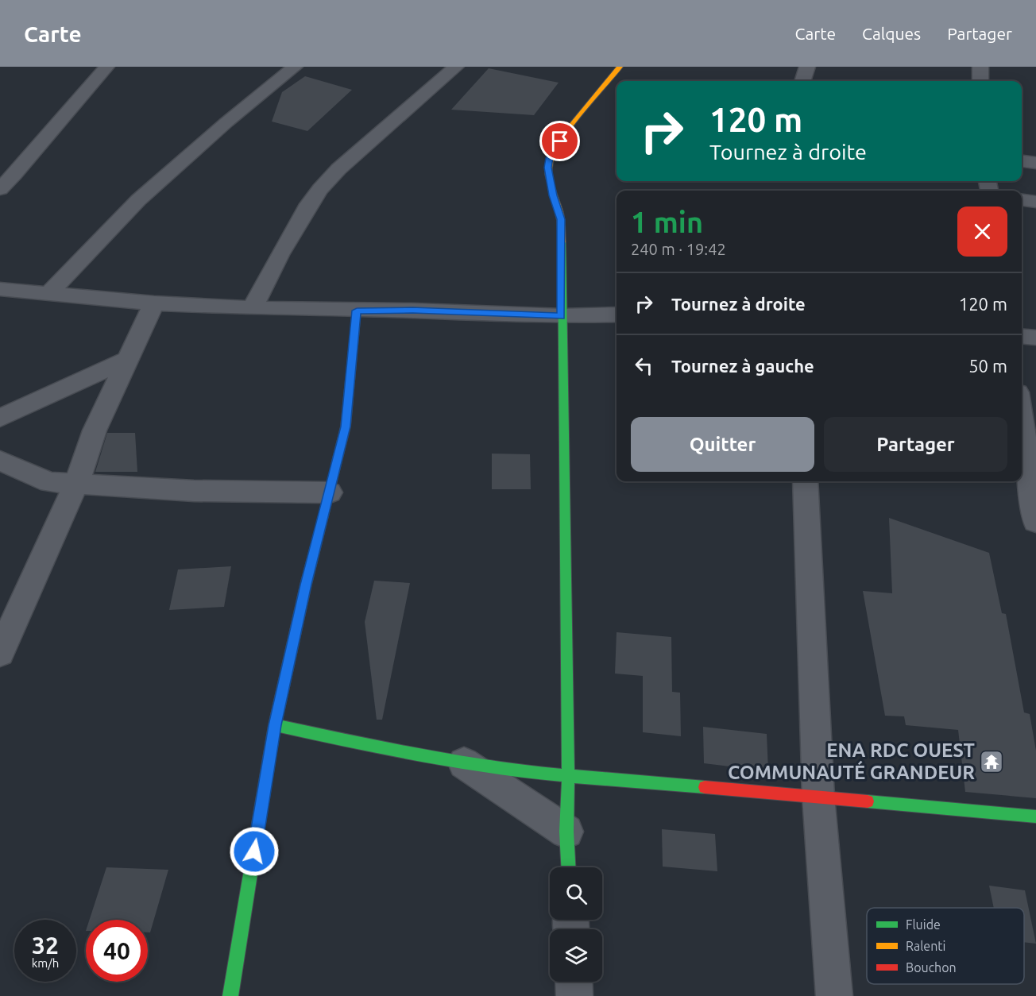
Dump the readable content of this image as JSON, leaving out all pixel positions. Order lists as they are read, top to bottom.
{
  "places": {
    "temple": ["ENA RDC OUEST COMMUNAUTÉ GRANDEUR"]
  },
  "legend": ["Fluide", "Ralenti", "Bouchon"],
  "page": {
    "header": "Carte",
    "nav": ["Carte", "Calques", "Partager"],
    "turn": ["120 m", "Tournez à droite"],
    "heading": ["1 min", "240 m · 19:42"],
    "list": [
      {
        "name": "Tournez à droite",
        "value": "120 m"
      },
      {
        "name": "Tournez à gauche",
        "value": "50 m"
      }
    ],
    "buttons": ["Quitter", "Partager"],
    "speed": "32 km/h",
    "limit": "40"
  }
}
